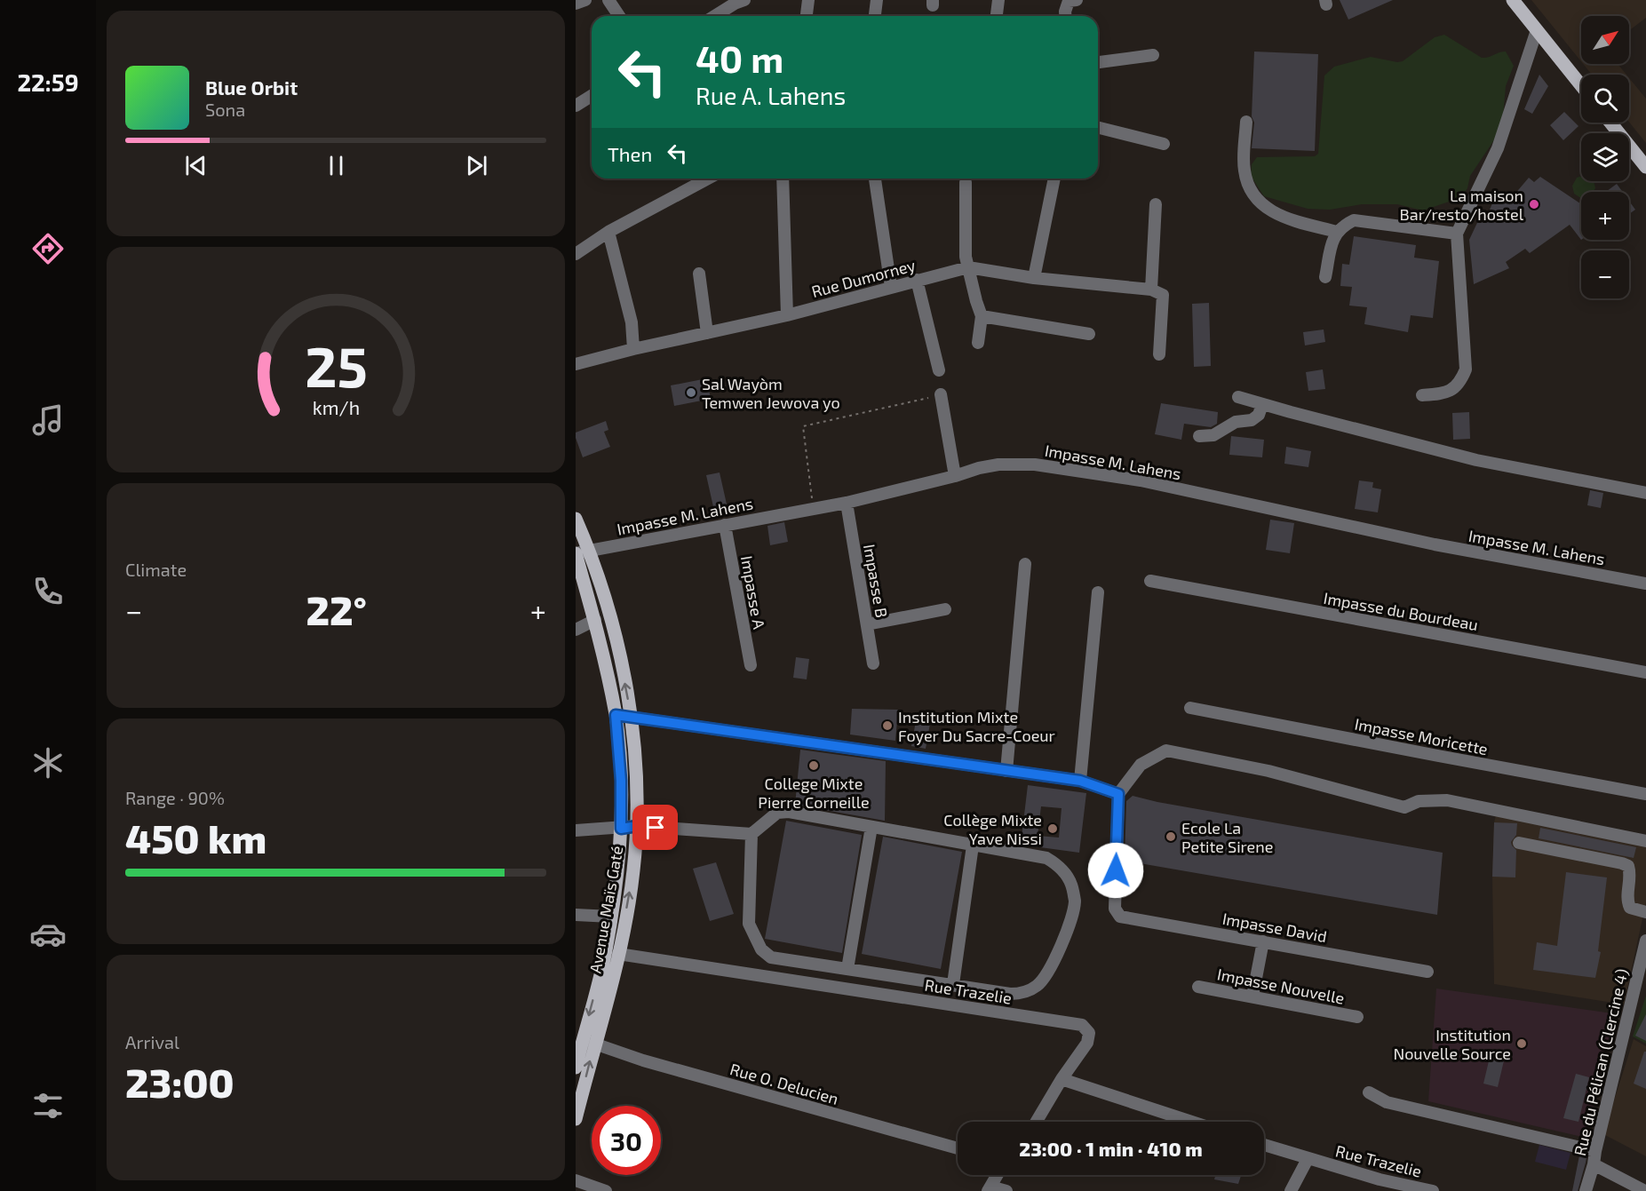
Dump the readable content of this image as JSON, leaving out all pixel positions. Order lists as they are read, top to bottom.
{
  "streets": {
    "main road": ["Avenue Maïs Gaté"],
    "street": [
      "Rue Dumorney",
      "Impasse M. Lahens",
      "Impasse B",
      "Impasse A",
      "Impasse du Bourdeau",
      "Impasse Moricette",
      "Impasse David",
      "Impasse Nouvelle",
      "Rue Trazelie",
      "Rue du Pélican (Clercine 4)",
      "Rue O. Delucien"
    ]
  },
  "crossings": [
    ["Impasse M. Lahens", "Impasse B"],
    ["Impasse M. Lahens", "Impasse A"],
    ["Impasse M. Lahens", "Avenue Maïs Gaté"],
    ["Avenue Maïs Gaté", "Rue Trazelie"],
    ["Avenue Maïs Gaté", "Rue O. Delucien"]
  ],
  "places": [
    "La maison Bar/resto/hostel",
    "Sal Wayòm Temwen Jewova yo",
    "Institution Mixte Foyer Du Sacre-Coeur",
    "College Mixte Pierre Corneille",
    "Collège Mixte Yave Nissi",
    "Ecole La Petite Sirene",
    "Institution Nouvelle Source"
  ],
  "north": "top right",
  "page": {
    "tabs": "22:59",
    "map_buttons": ["+", "−"],
    "turn": ["40 m", "Rue A. Lahens"],
    "song": ["Blue Orbit", "Sona"],
    "then": "Then",
    "tile": [
      "Climate",
      ["Range · 90%", "450 km"],
      ["Arrival", "23:00"]
    ],
    "heat": ["−", "22°", "+"],
    "limit": "30",
    "trip": "23:00 · 1 min · 410 m",
    "gauge": ["25", "km/h"]
  }
}
